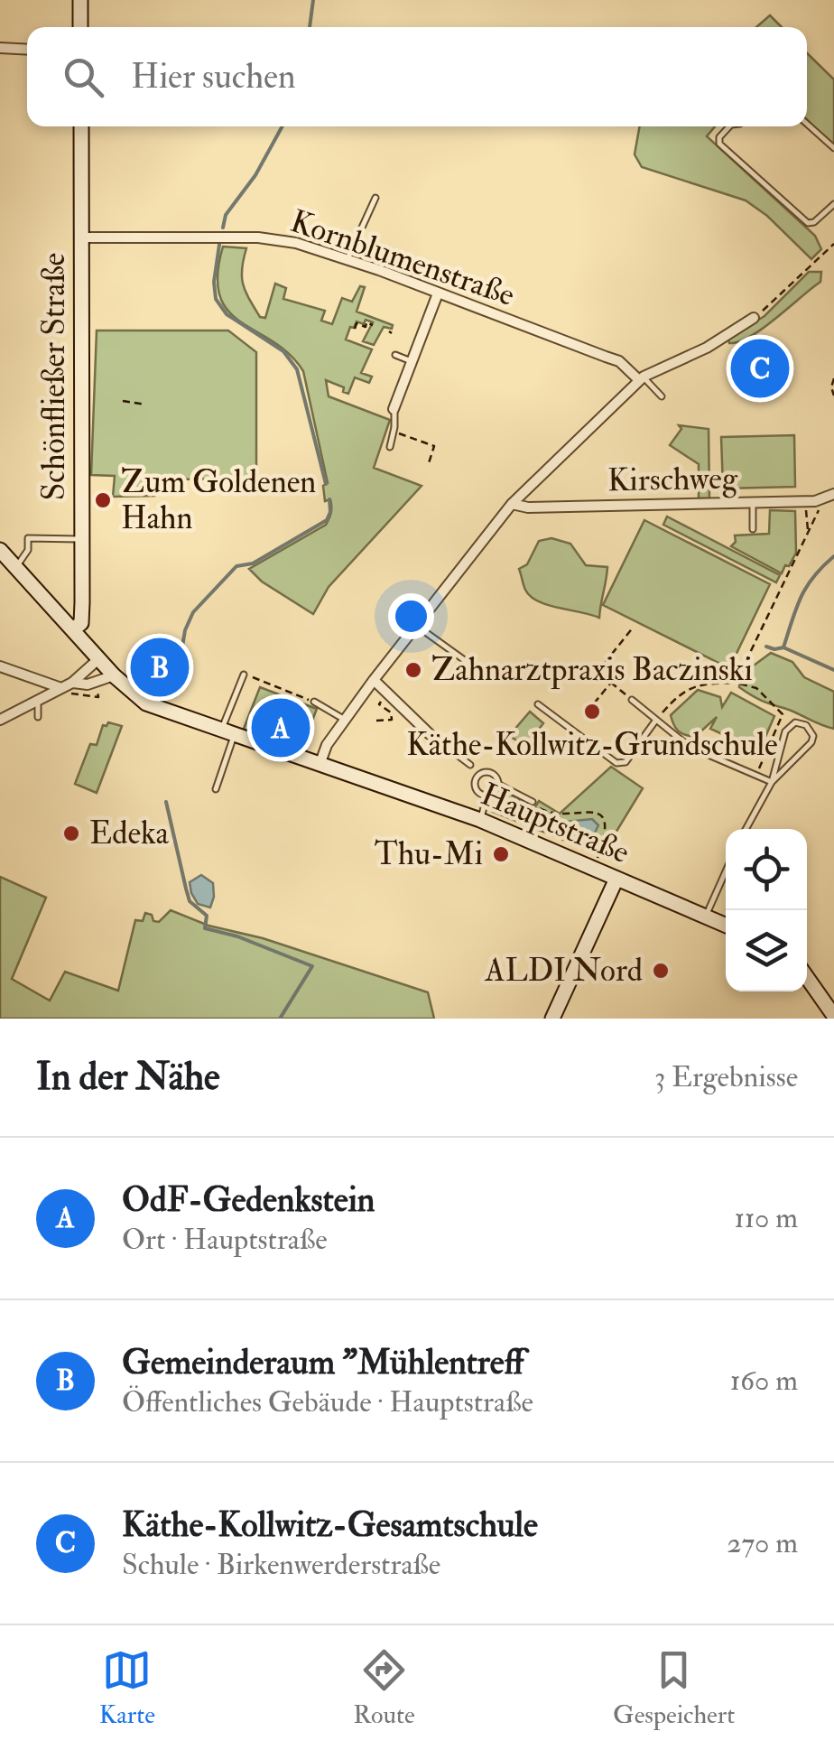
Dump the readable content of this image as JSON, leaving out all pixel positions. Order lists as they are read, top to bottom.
{
  "streets": {
    "main road": ["Schönfließer Straße", "Hauptstraße"],
    "street": ["Kornblumenstraße", "Kirschweg"]
  },
  "crossings": [
    ["Kornblumenstraße", "Schönfließer Straße"],
    ["Schönfließer Straße", "Hauptstraße"]
  ],
  "places": [
    "Zum Goldenen Hahn",
    "Zahnarztpraxis Baczinski",
    "Käthe-Kollwitz-Grundschule",
    "Edeka",
    "Thu-Mi",
    "ALDI Nord"
  ],
  "page": {
    "search": "Hier suchen",
    "pins": ["C", "B", "A"],
    "heading": ["In der Nähe", "3 Ergebnisse"],
    "list": [
      {
        "mark": "A",
        "name": "OdF-Gedenkstein",
        "note": "Ort · Hauptstraße",
        "value": "110 m"
      },
      {
        "mark": "B",
        "name": "Gemeinderaum \"Mühlentreff",
        "note": "Öffentliches Gebäude · Hauptstraße",
        "value": "160 m"
      },
      {
        "mark": "C",
        "name": "Käthe-Kollwitz-Gesamtschule",
        "note": "Schule · Birkenwerderstraße",
        "value": "270 m"
      }
    ],
    "nav": ["Karte", "Route", "Gespeichert"]
  }
}
